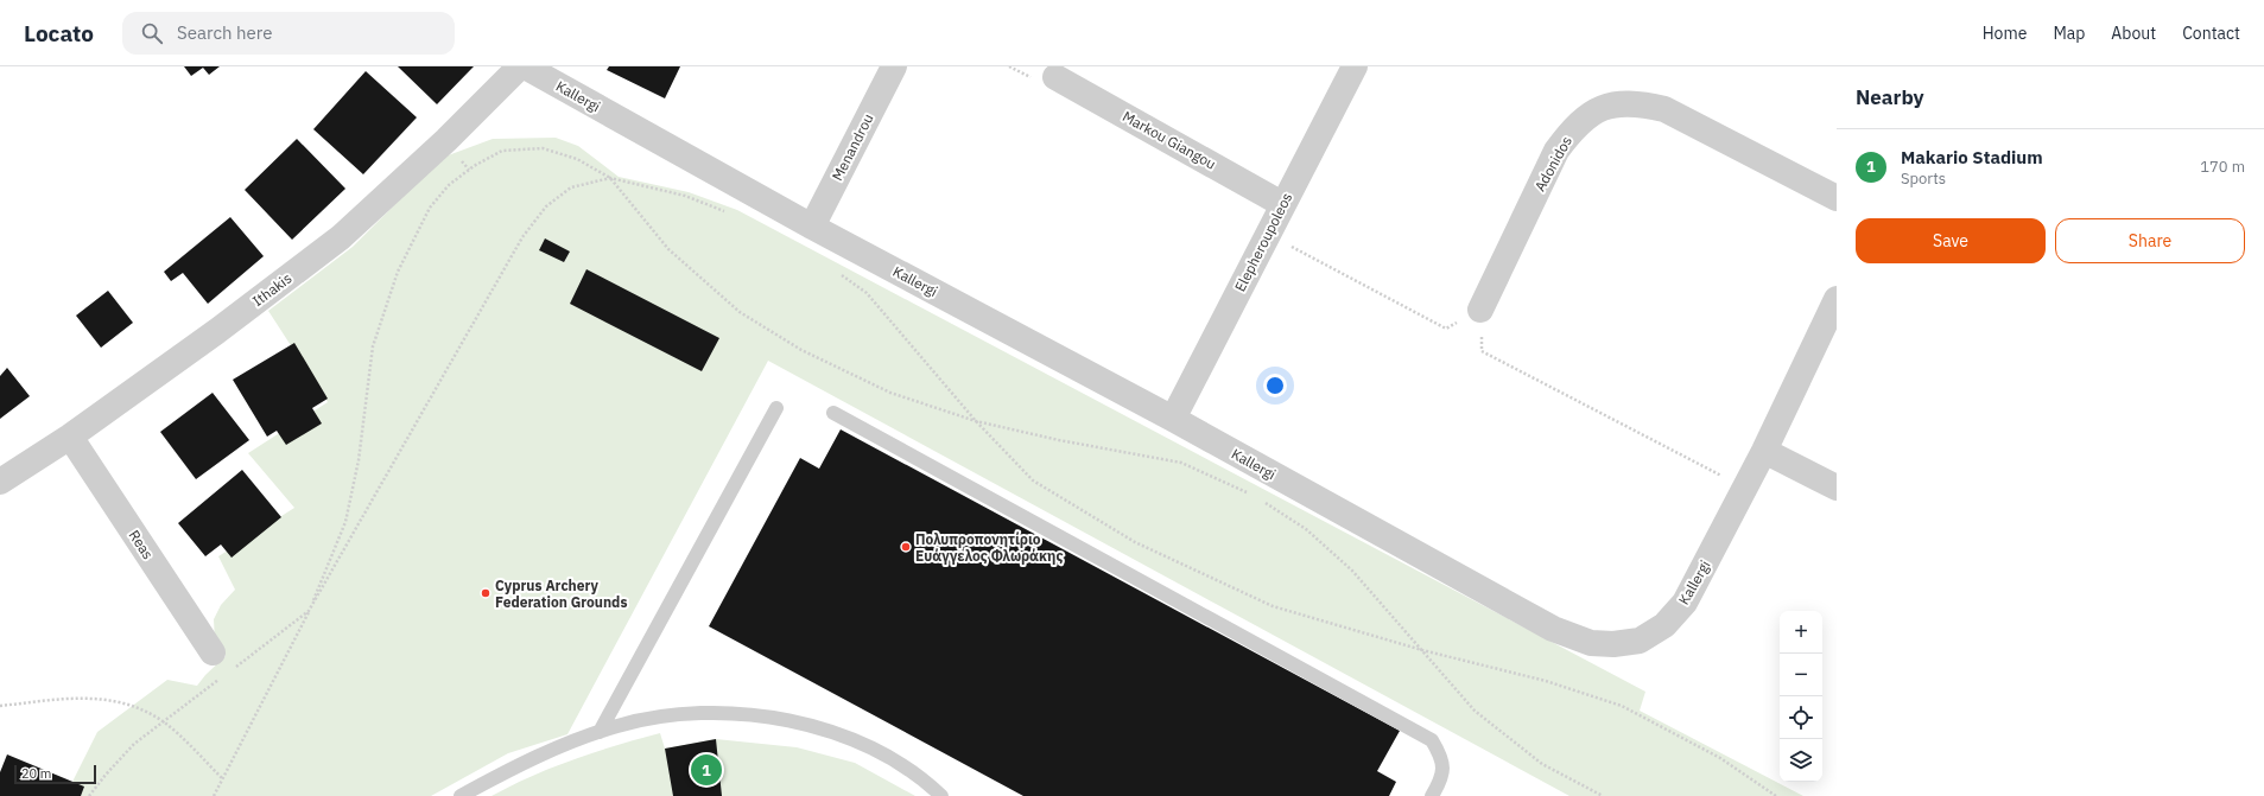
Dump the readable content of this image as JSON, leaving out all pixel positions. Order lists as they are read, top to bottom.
{
  "streets": {
    "street": [
      "Kallergi",
      "Markou Giangou",
      "Menandrou",
      "Adonidos",
      "Elepheroupoleos",
      "Ithakis",
      "Reas"
    ]
  },
  "crossings": [
    ["Kallergi", "Menandrou"],
    ["Kallergi", "Elepheroupoleos"],
    ["Markou Giangou", "Elepheroupoleos"],
    ["Ithakis", "Reas"]
  ],
  "places": ["Πολυπροπονητίριο Ευάγγελος Φλωράκης", "Cyprus Archery Federation Grounds"],
  "scale_bar": "20 m",
  "page": {
    "header": "Locato",
    "search": "Search here",
    "nav": [
      "Home",
      "Map",
      "About",
      "Contact"
    ],
    "heading": "Nearby",
    "list": [
      {
        "mark": "1",
        "name": "Makario Stadium",
        "note": "Sports",
        "value": "170 m"
      }
    ],
    "buttons": ["Save", "Share"],
    "map_buttons": ["+", "−"],
    "pins": "1",
    "scale": "20 m"
  }
}
